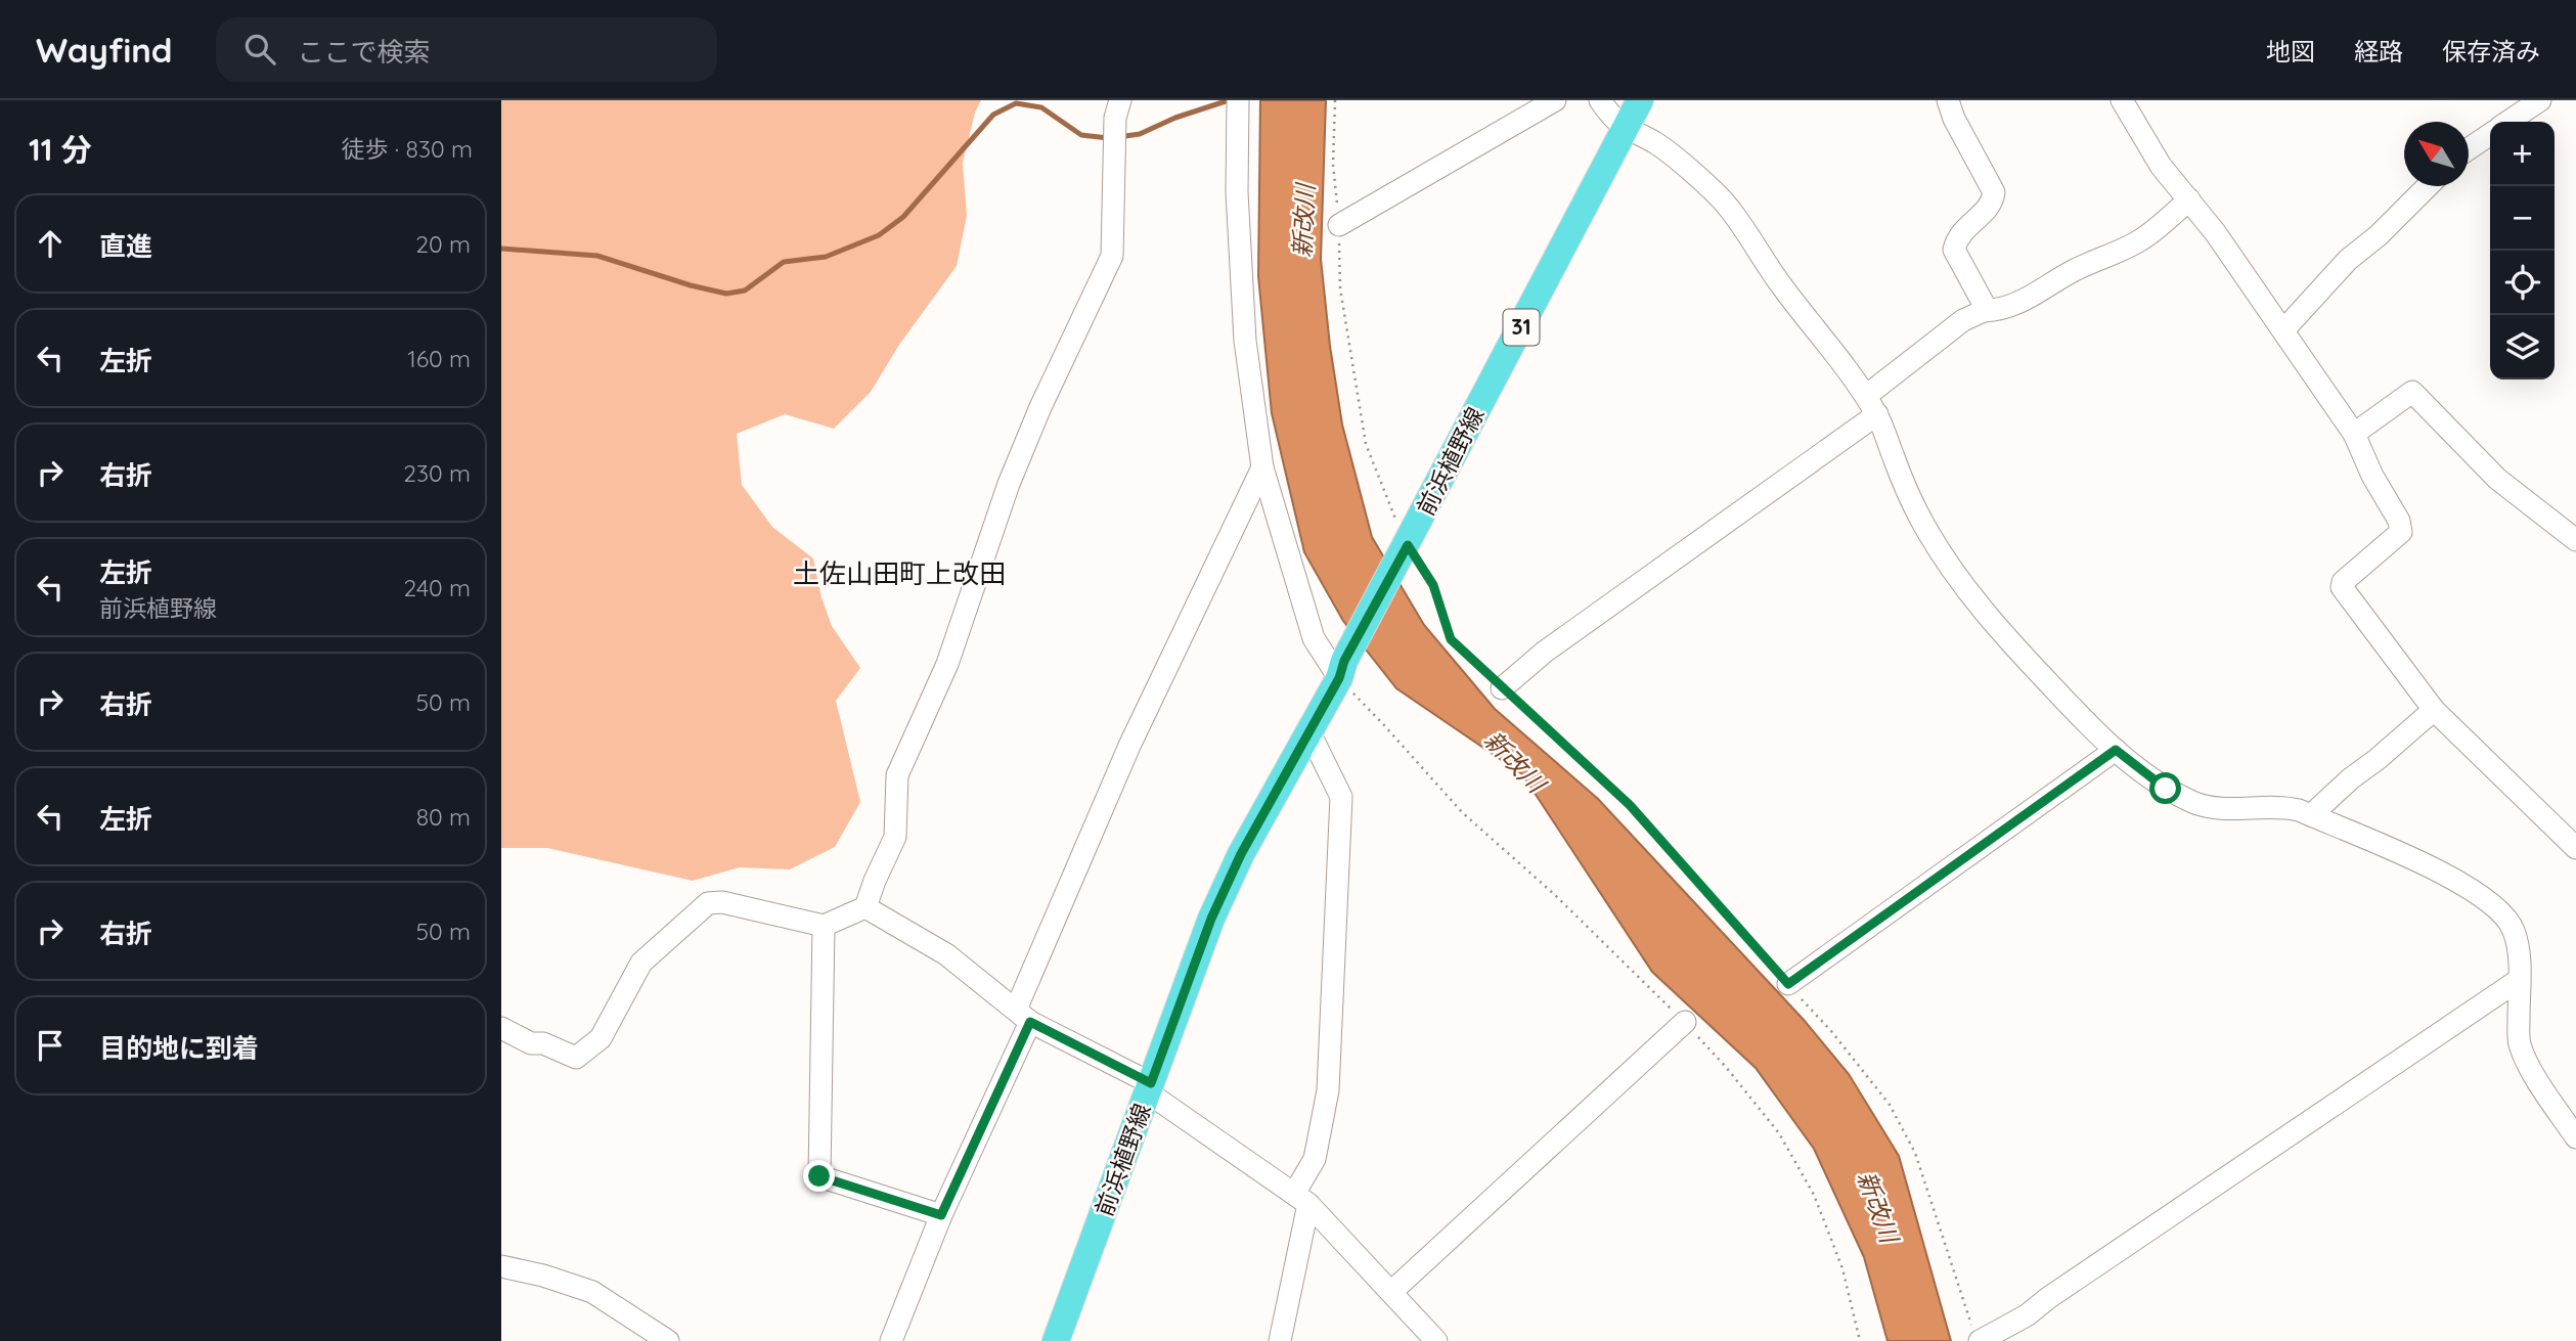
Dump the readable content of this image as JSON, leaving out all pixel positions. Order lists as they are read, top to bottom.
{
  "streets": {
    "main road": ["31", "前浜植野線"]
  },
  "districts": ["土佐山田町上改田"],
  "water": ["新改川"],
  "north": "top left",
  "page": {
    "header": "Wayfind",
    "search": "ここで検索",
    "nav": ["地図", "経路", "保存済み"],
    "heading": ["11 分", "徒歩 · 830 m"],
    "map_buttons": ["+", "−"],
    "list": [
      ["直進", "20 m"],
      ["左折", "160 m"],
      ["右折", "230 m"],
      ["左折", "前浜植野線", "240 m"],
      ["右折", "50 m"],
      ["左折", "80 m"],
      ["右折", "50 m"],
      "目的地に到着"
    ]
  }
}
